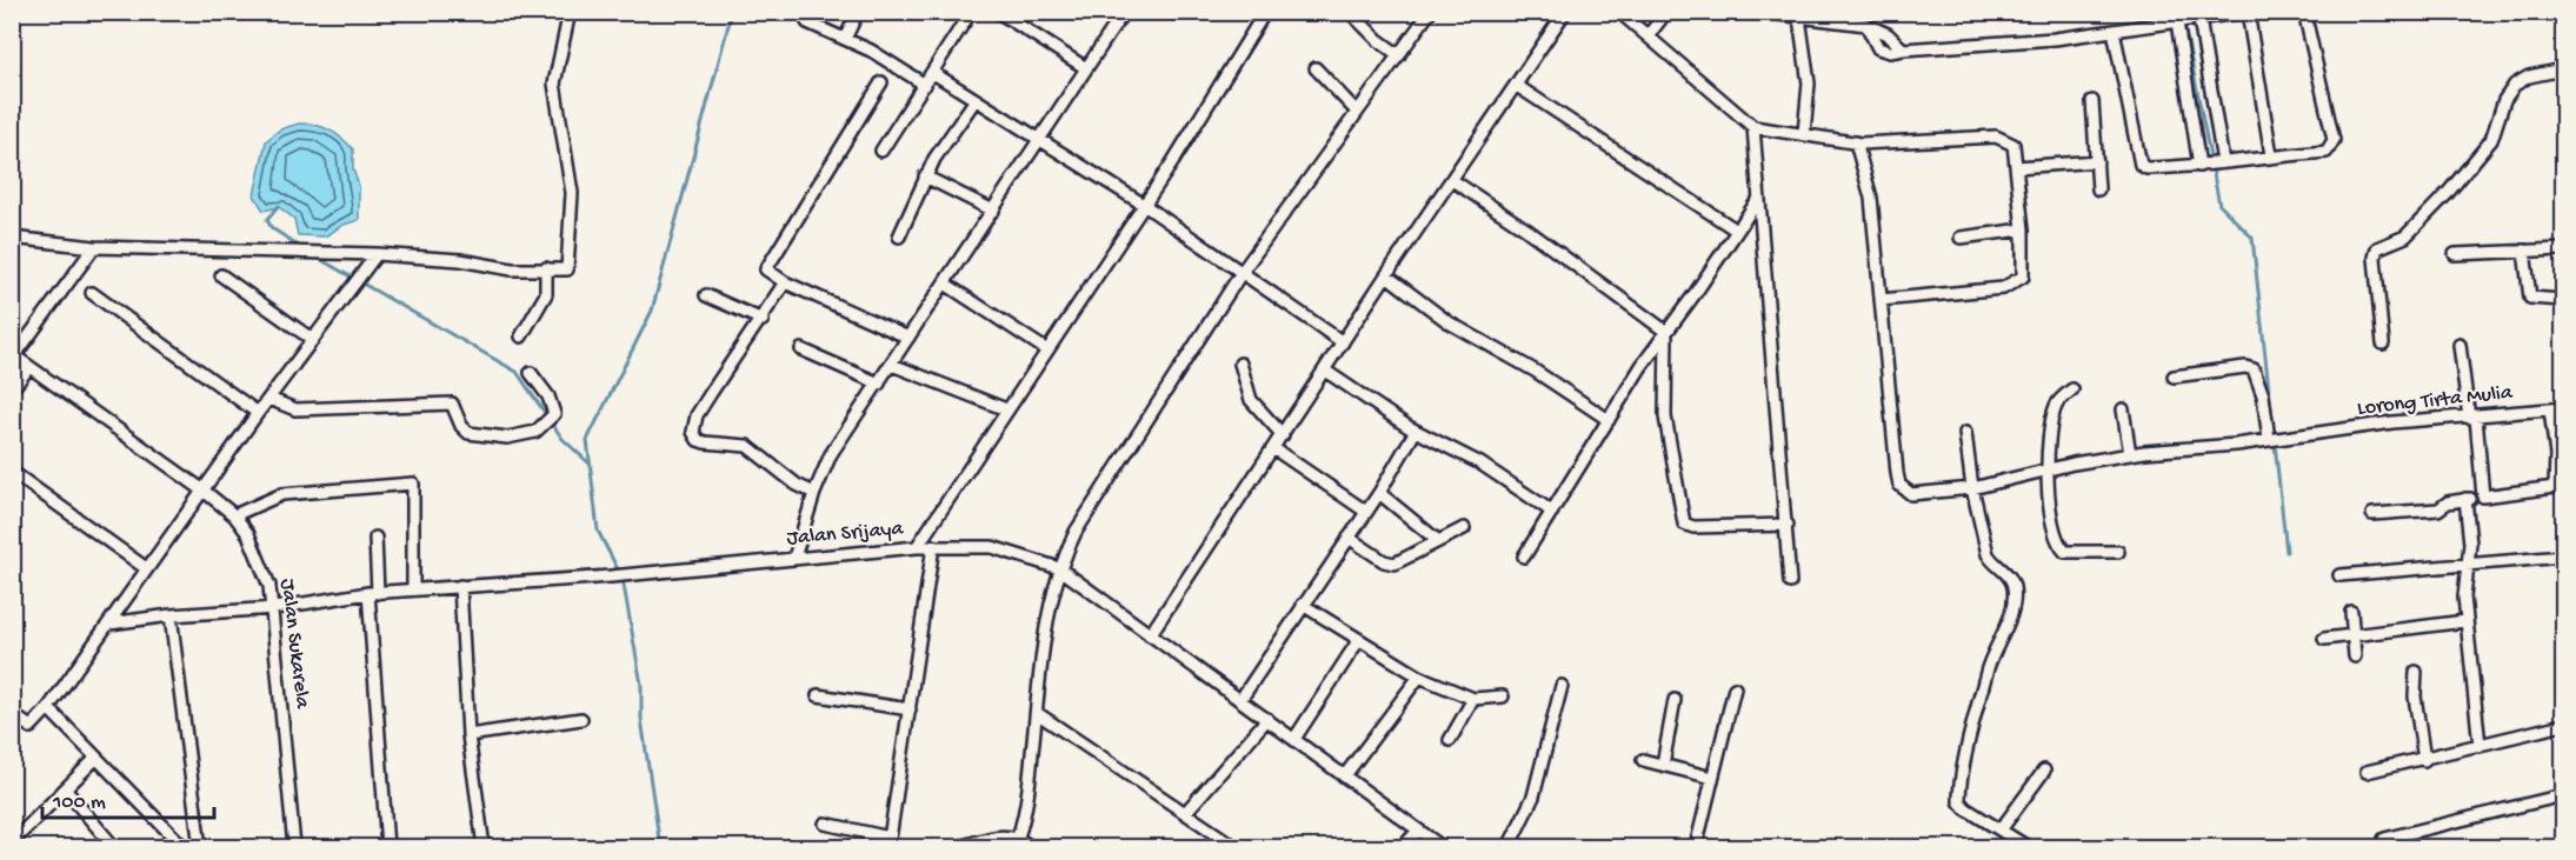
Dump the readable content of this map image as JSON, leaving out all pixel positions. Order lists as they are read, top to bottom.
{
  "streets": {
    "street": ["Lorong Tirta Mulia", "Jalan Srijaya", "Jalan Sukarela"]
  },
  "scale_bar": "100 m"
}
